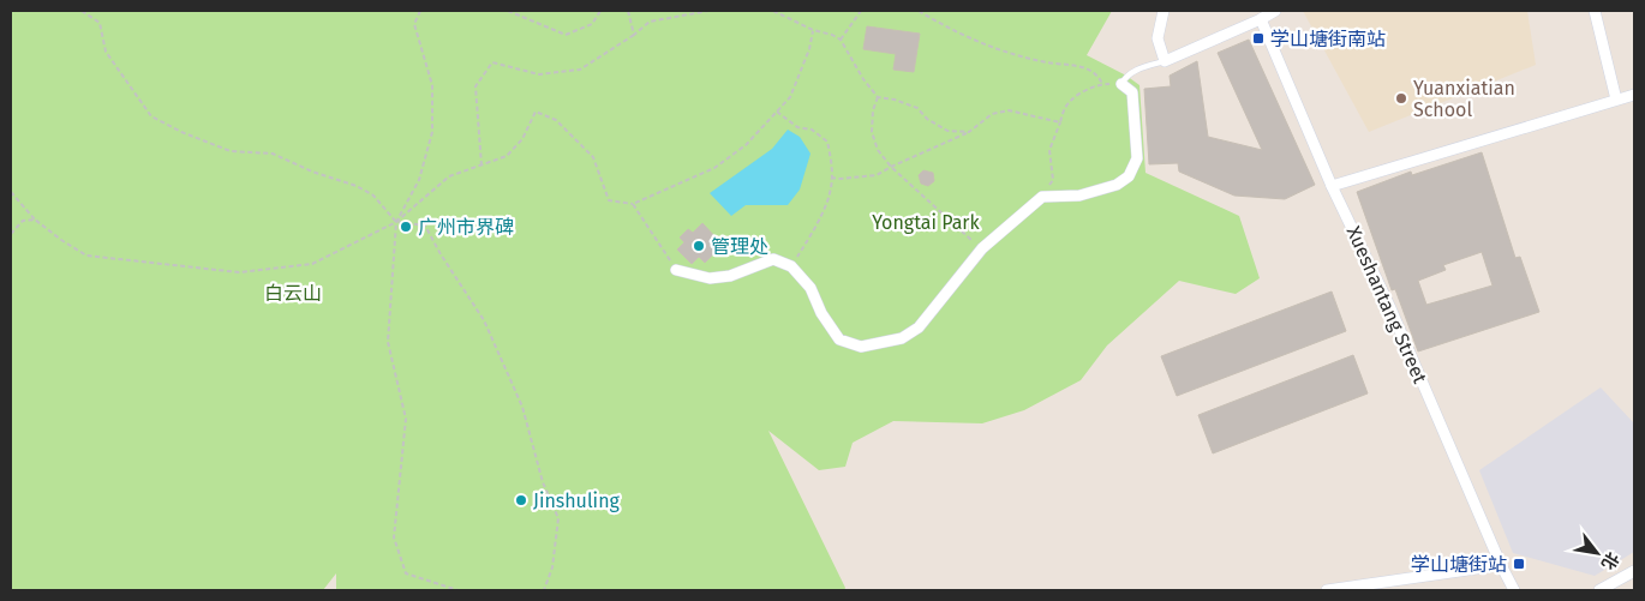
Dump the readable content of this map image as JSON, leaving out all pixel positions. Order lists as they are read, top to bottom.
{
  "streets": {
    "street": ["Xueshantang Street"]
  },
  "parks": ["Yongtai Park", "白云山"],
  "places": {
    "transit": ["学山塘街南站", "学山塘街站"],
    "other": [
      "Yuanxiatian School",
      "广州市界碑",
      "管理处",
      "Jinshuling"
    ]
  },
  "north": "bottom right"
}
